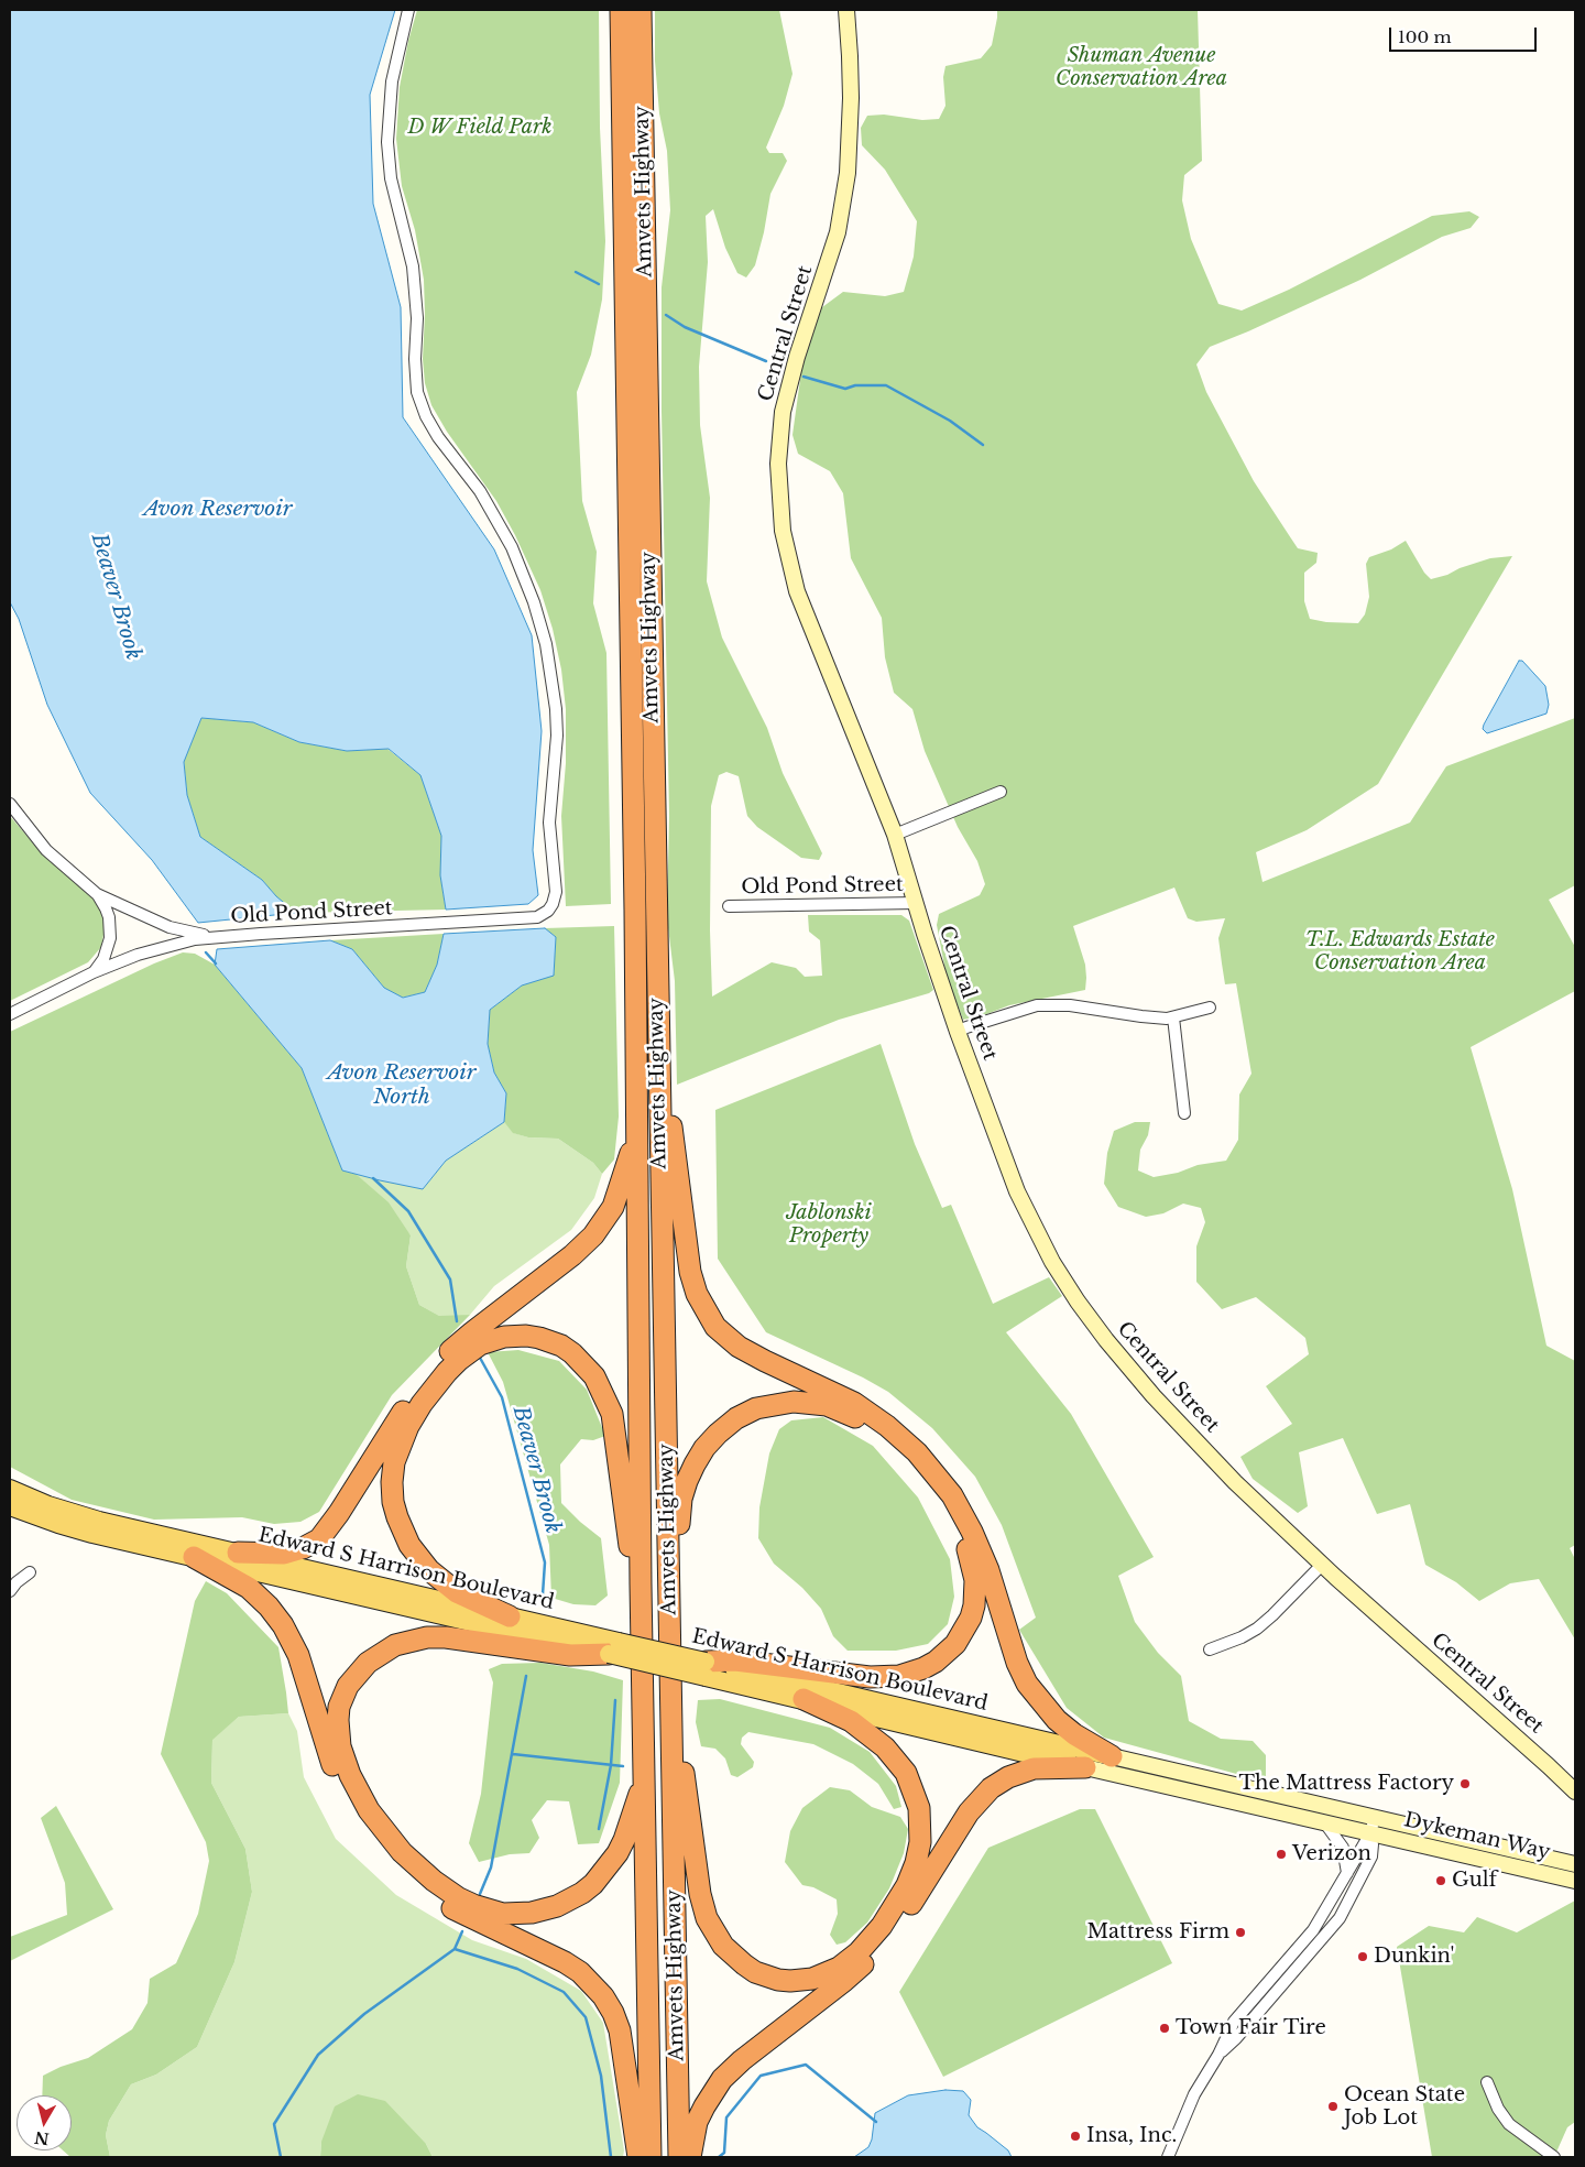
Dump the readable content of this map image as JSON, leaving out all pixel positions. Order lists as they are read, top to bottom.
{
  "streets": {
    "highway": ["Amvets Highway"],
    "main road": ["Edward S Harrison Boulevard"],
    "street": ["Central Street", "Old Pond Street", "Dykeman Way"]
  },
  "crossings": [
    ["Central Street", "Old Pond Street"],
    ["Edward S Harrison Boulevard", "Dykeman Way"]
  ],
  "water": ["Avon Reservoir", "Beaver Brook", "Avon Reservoir North"],
  "parks": [
    "Shuman Avenue Conservation Area",
    "D W Field Park",
    "T.L. Edwards Estate Conservation Area",
    "Jablonski Property"
  ],
  "places": [
    "The Mattress Factory",
    "Verizon",
    "Gulf",
    "Mattress Firm",
    "Dunkin'",
    "Town Fair Tire",
    "Ocean State Job Lot",
    "Insa, Inc."
  ],
  "scale_bar": "100 m",
  "north": "bottom"
}
